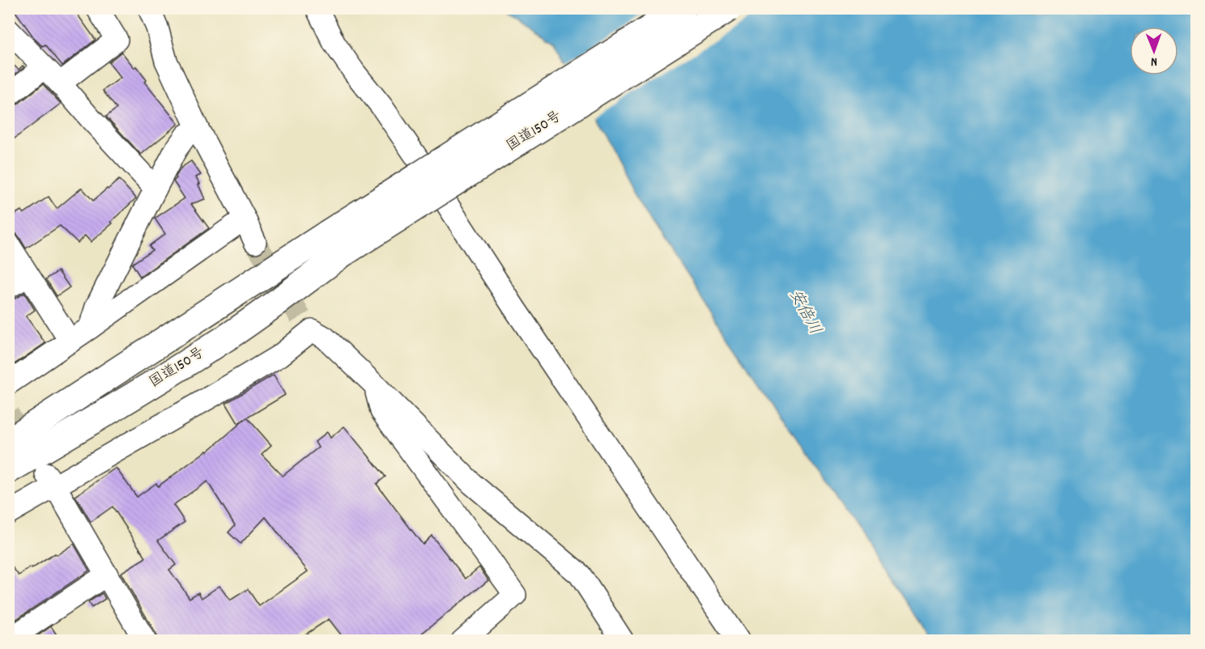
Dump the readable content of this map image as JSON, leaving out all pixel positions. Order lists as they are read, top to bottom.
{
  "streets": {
    "highway": ["国道150号"]
  },
  "water": ["安倍川"],
  "north": "bottom"
}
